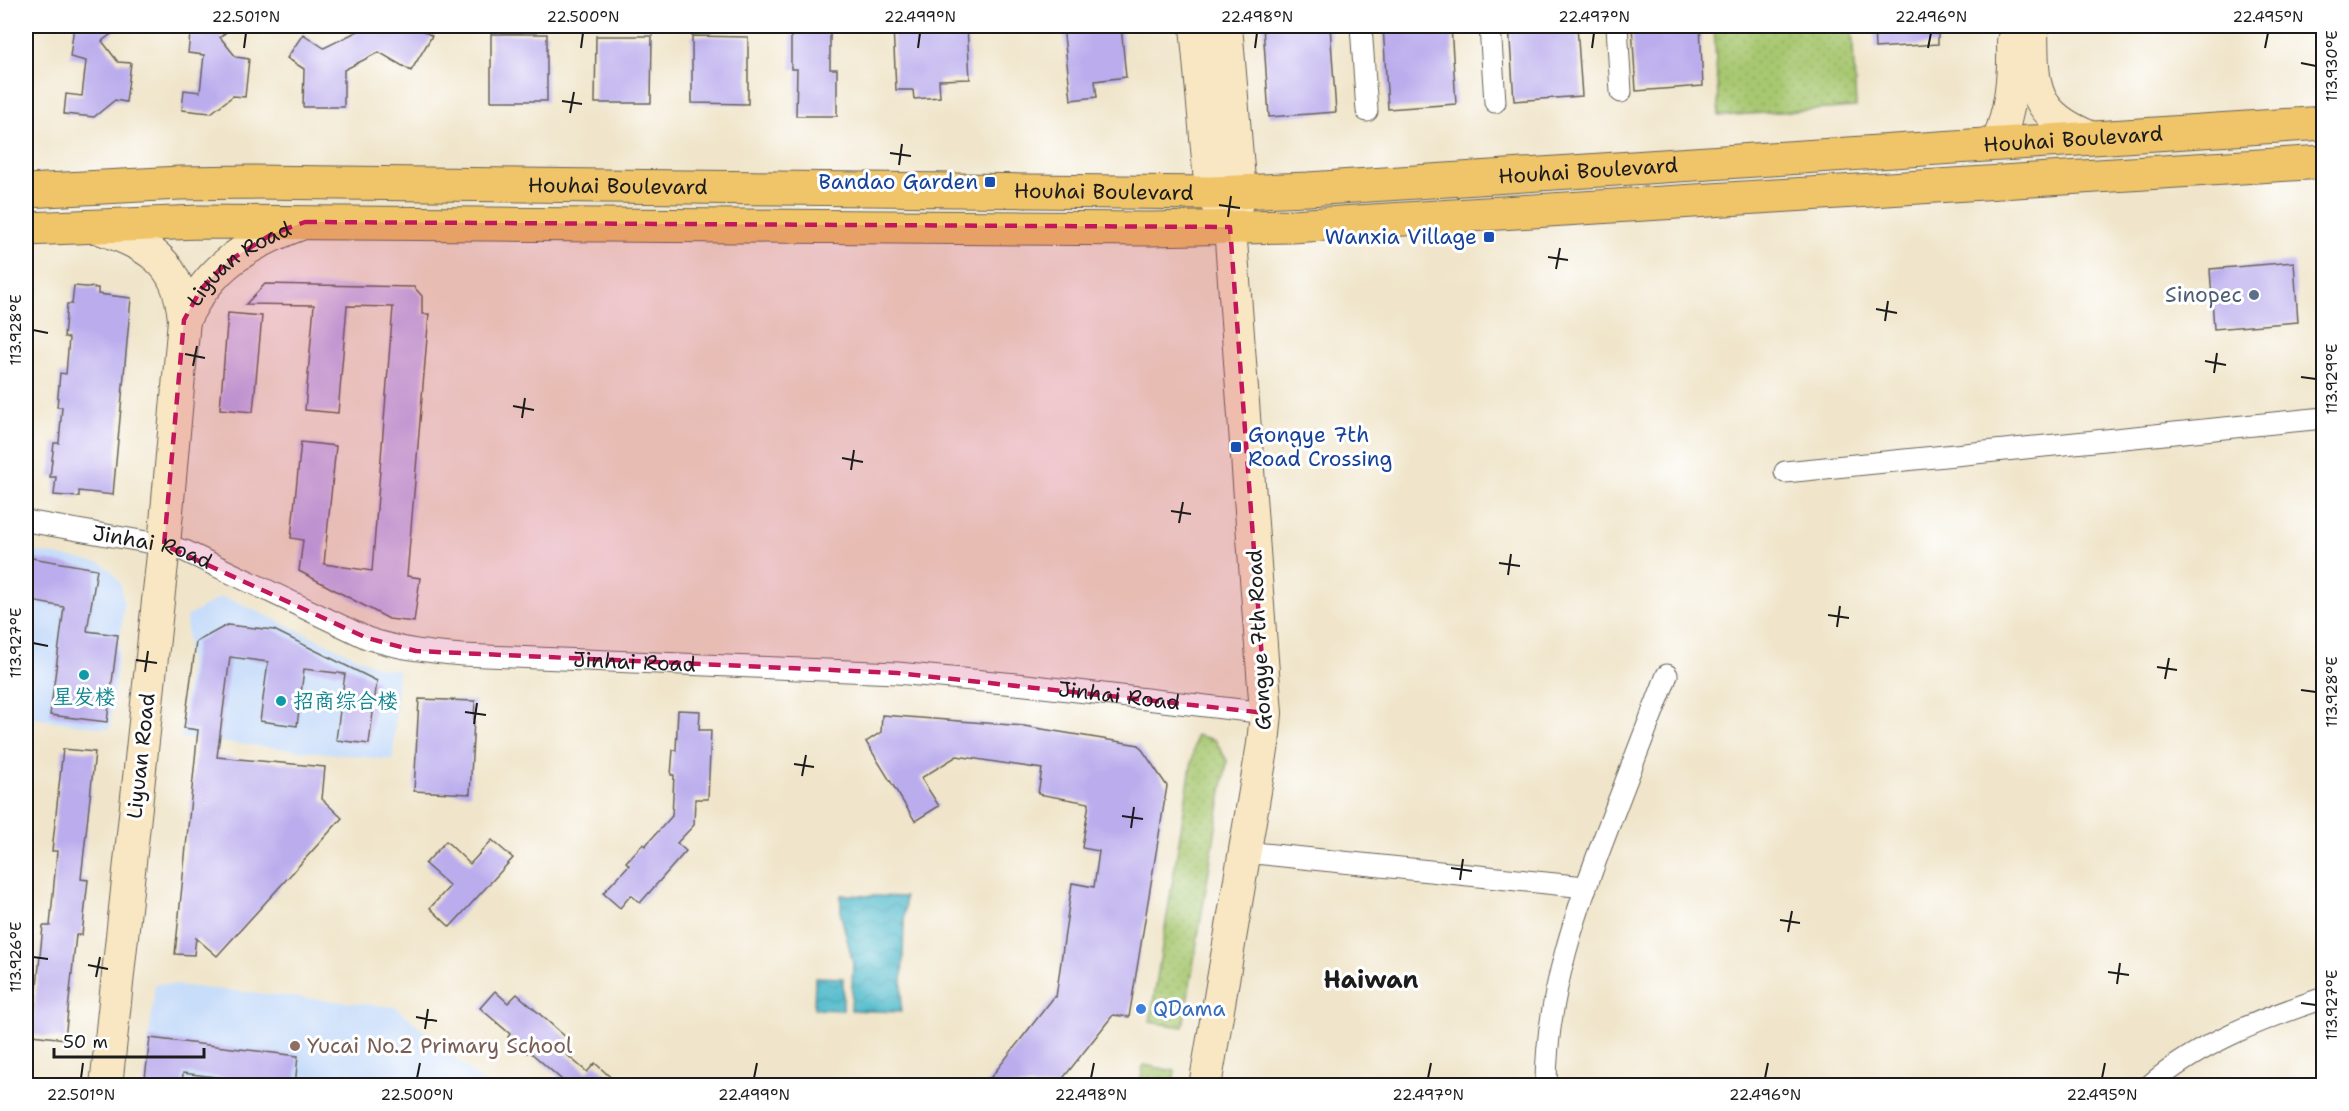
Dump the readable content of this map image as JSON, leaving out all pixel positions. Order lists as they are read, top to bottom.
{
  "streets": {
    "main road": ["Houhai Boulevard"],
    "street": ["Liyuan Road", "Jinhai Road", "Gongye 7th Road"]
  },
  "crossings": [
    ["Houhai Boulevard", "Liyuan Road"],
    ["Houhai Boulevard", "Gongye 7th Road"],
    ["Liyuan Road", "Jinhai Road"],
    ["Jinhai Road", "Gongye 7th Road"]
  ],
  "districts": ["Haiwan"],
  "places": {
    "transit": ["Bandao Garden", "Wanxia Village", "Gongye 7th Road Crossing"],
    "other": [
      "Sinopec",
      "星发楼",
      "招商综合楼",
      "QDama",
      "Yucai No.2 Primary School"
    ]
  },
  "scale_bar": "50 m",
  "coordinates": [
    "22.501°N",
    "22.500°N",
    "22.499°N",
    "22.498°N",
    "22.497°N",
    "22.496°N",
    "22.495°N",
    "113.930°E",
    "113.928°E",
    "113.929°E",
    "113.927°E",
    "113.926°E"
  ]
}
